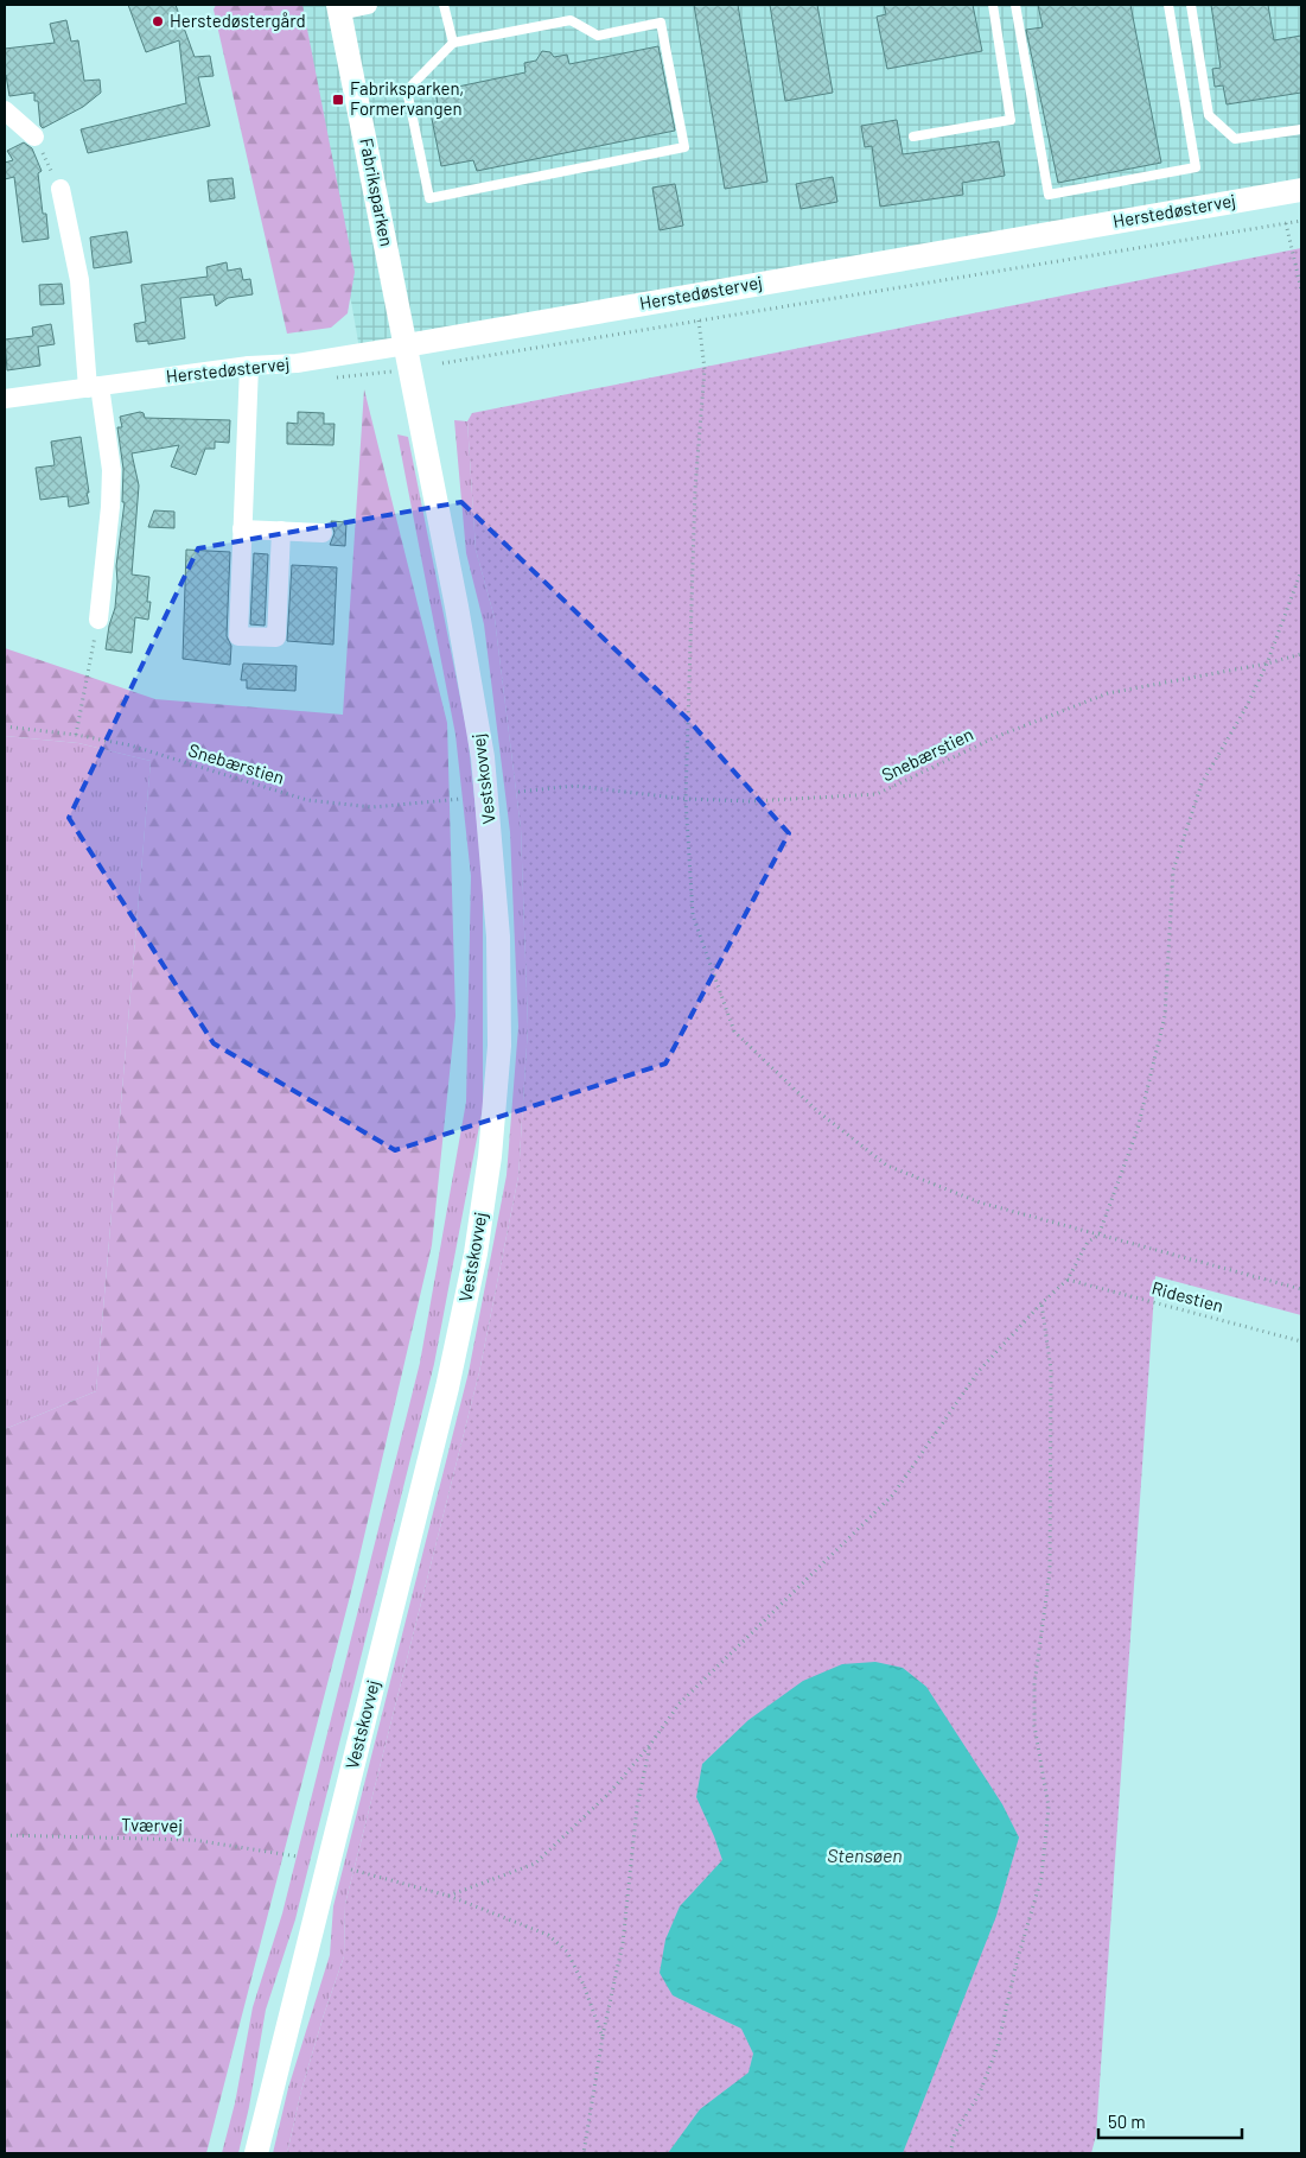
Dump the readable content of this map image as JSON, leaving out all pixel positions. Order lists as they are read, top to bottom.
{
  "streets": {
    "street": ["Fabriksparken", "Herstedøstervej", "Vestskovvej"],
    "path": ["Snebærstien", "Ridestien", "Tværvej"]
  },
  "crossings": [
    ["Fabriksparken", "Herstedøstervej"],
    ["Fabriksparken", "Vestskovvej"],
    ["Herstedøstervej", "Vestskovvej"]
  ],
  "water": ["Stensøen"],
  "places": {
    "other": ["Herstedøstergård"],
    "transit": ["Fabriksparken, Formervangen"]
  },
  "scale_bar": "50 m"
}
